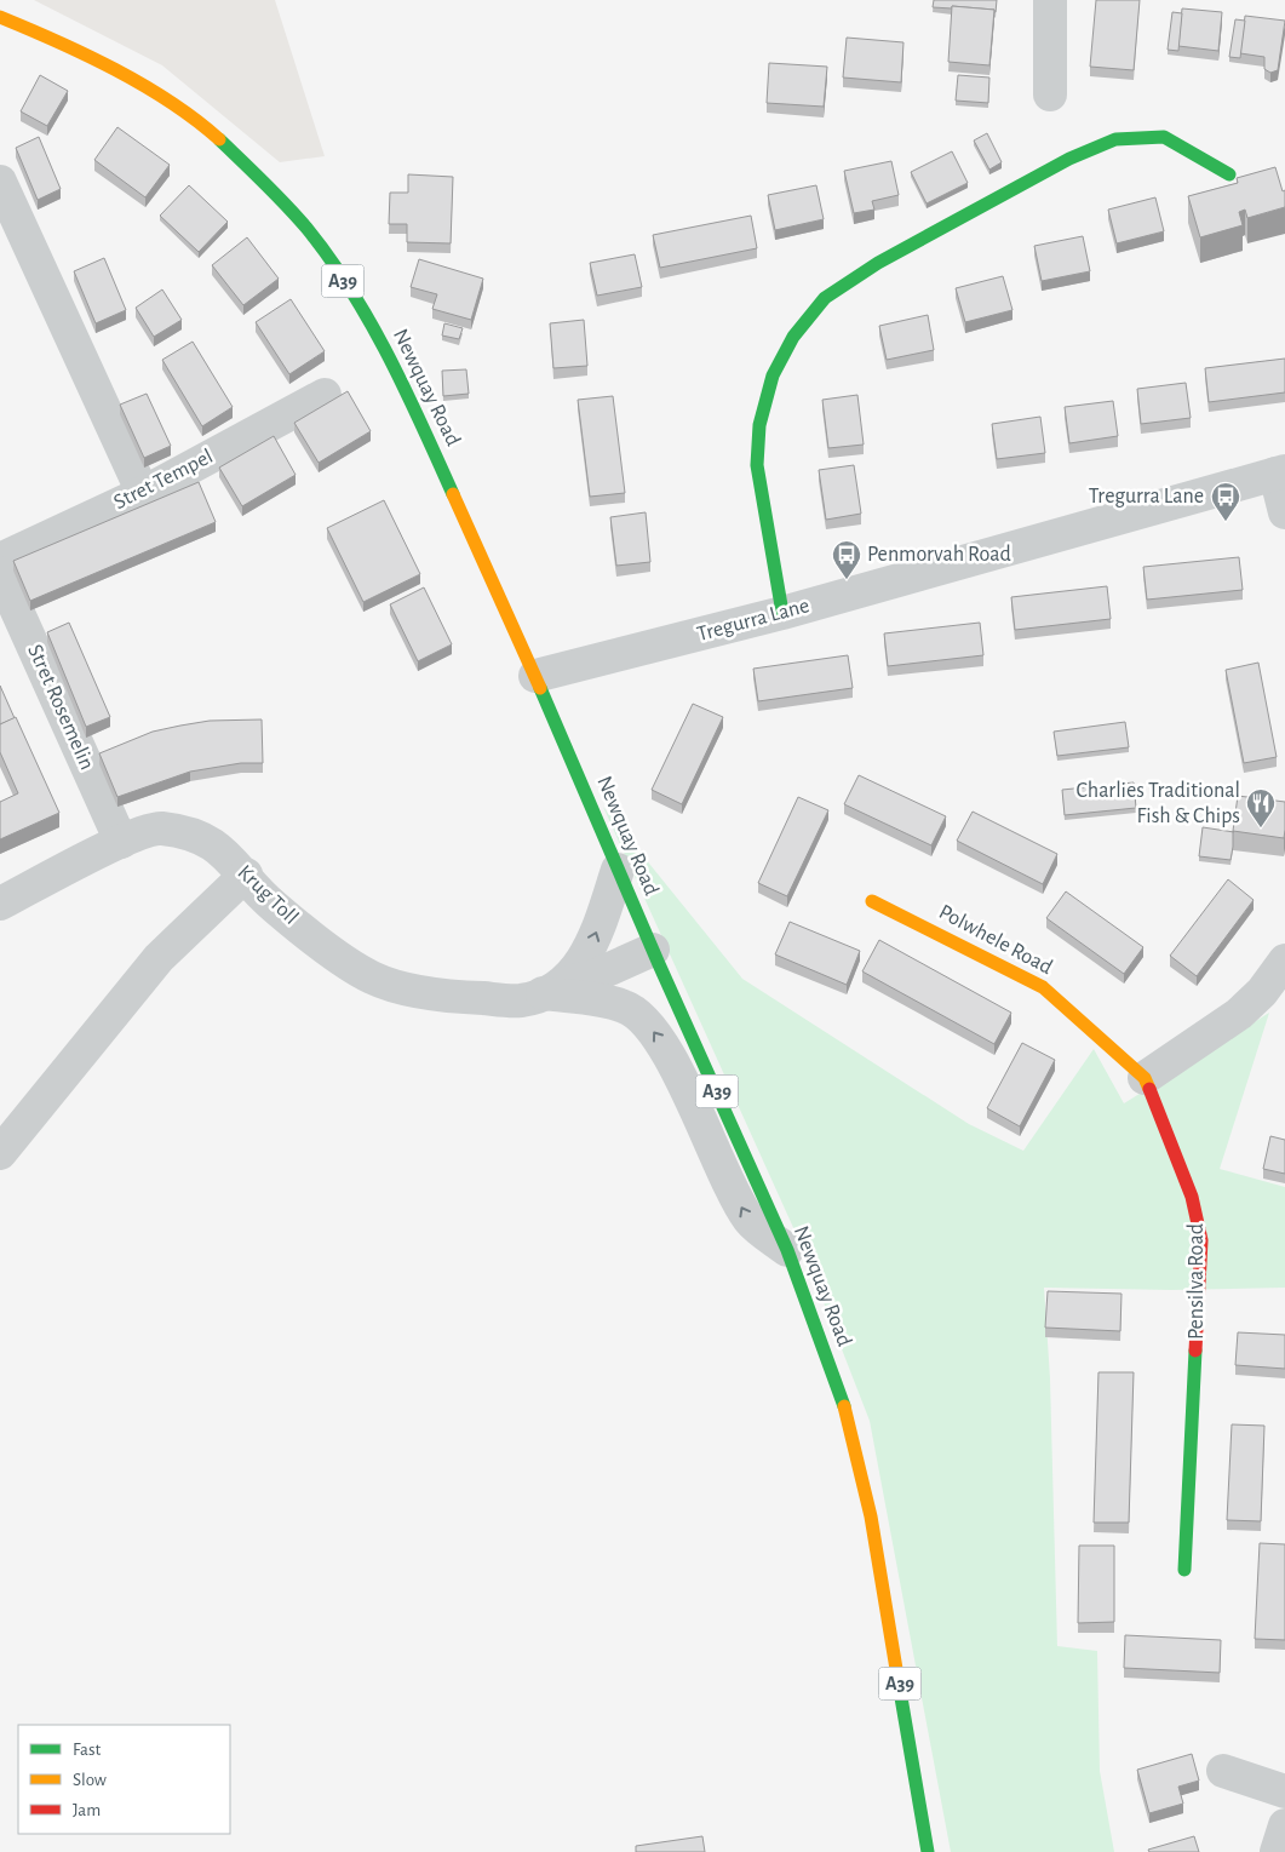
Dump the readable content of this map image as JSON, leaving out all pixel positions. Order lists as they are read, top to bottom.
{
  "streets": {
    "main road": [
      "A39",
      "Newquay Road",
      "Polwhele Road",
      "Pensilva Road"
    ],
    "street": [
      "Stret Tempel",
      "Tregurra Lane",
      "Stret Rosemelin",
      "Krug Toll"
    ]
  },
  "crossings": [
    ["Newquay Road", "Tregurra Lane"],
    ["Newquay Road", "Krug Toll"],
    ["Stret Rosemelin", "Krug Toll"],
    ["Polwhele Road", "Pensilva Road"]
  ],
  "places": {
    "bus stop": ["Tregurra Lane", "Penmorvah Road"],
    "restaurant": ["Charlies Traditional Fish & Chips"]
  },
  "legend": ["Fast", "Slow", "Jam"]
}
